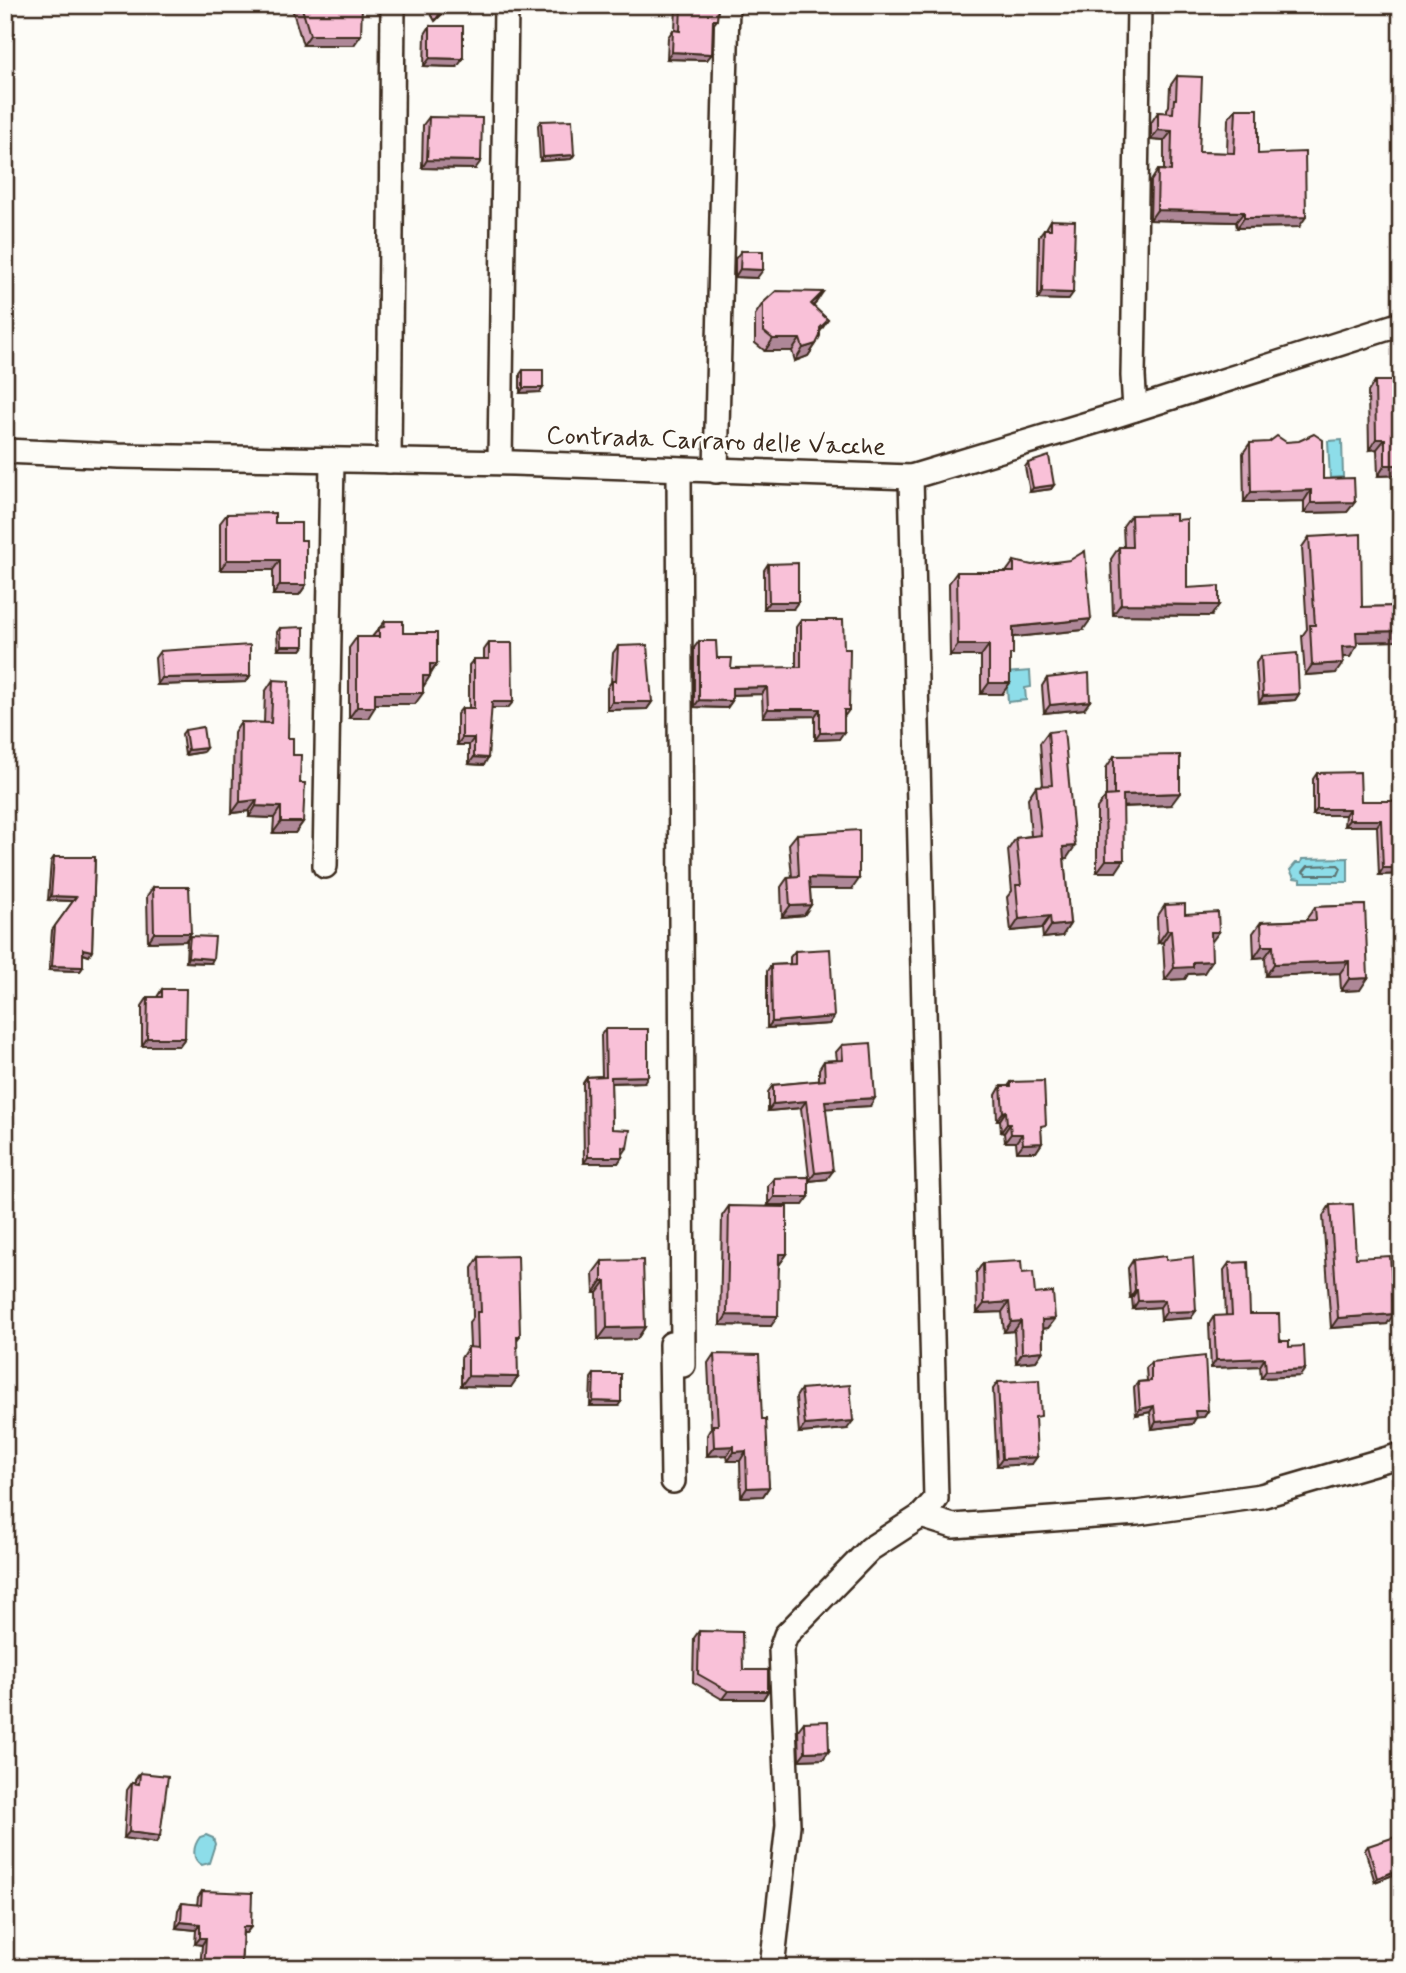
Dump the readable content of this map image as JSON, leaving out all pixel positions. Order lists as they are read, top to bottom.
{
  "streets": {
    "street": ["Contrada Carraro delle Vacche"]
  }
}
